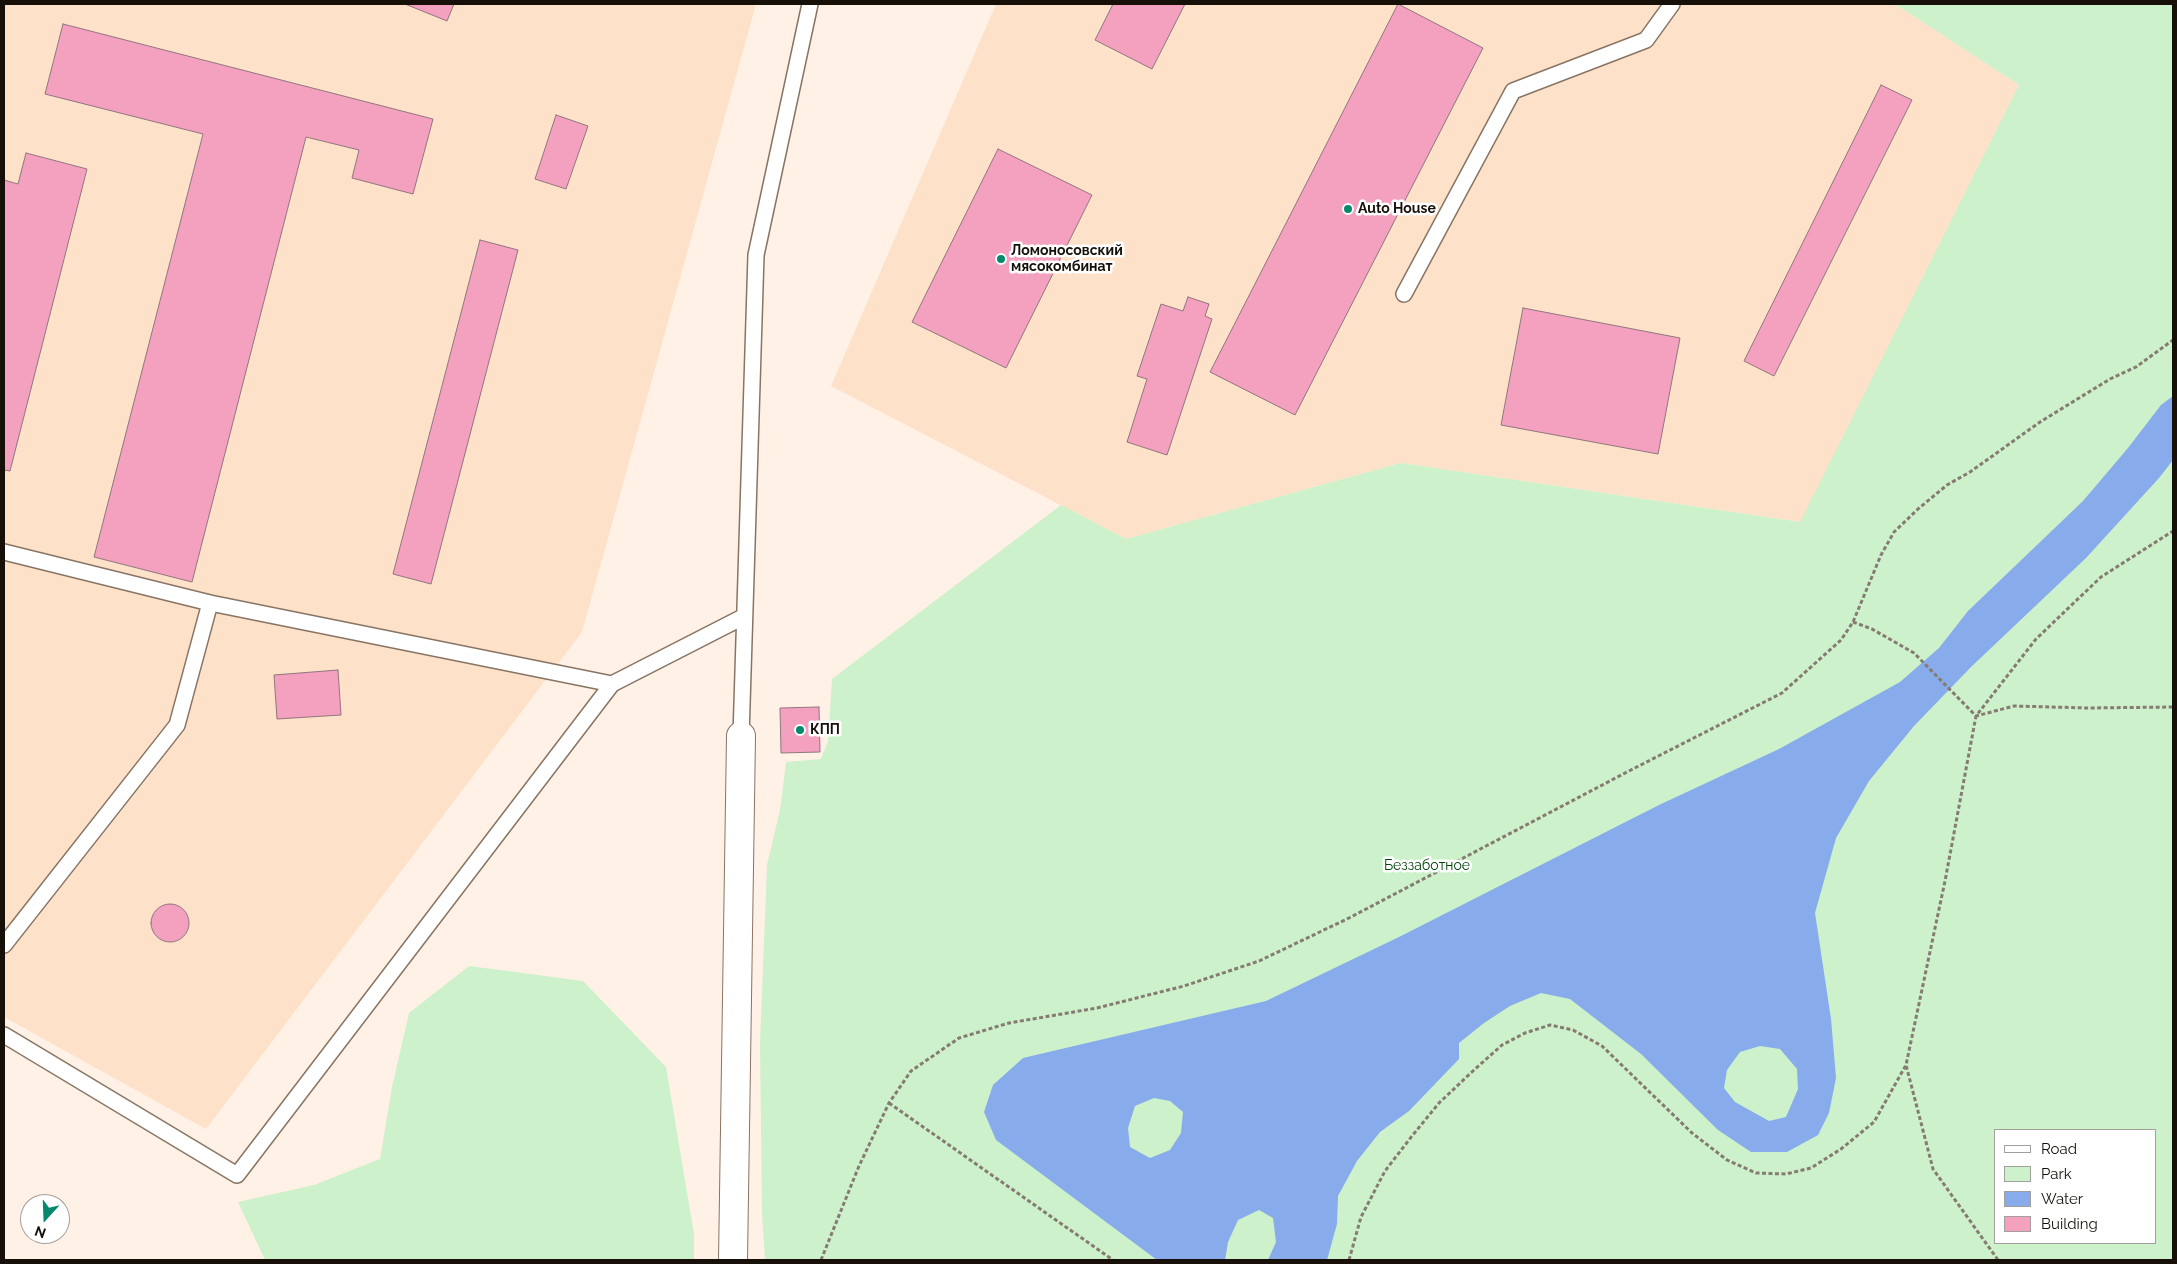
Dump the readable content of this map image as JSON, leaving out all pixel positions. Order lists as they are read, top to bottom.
{
  "parks": ["Беззаботное"],
  "places": ["Auto House", "Ломоносовский мясокомбинат", "КПП"],
  "legend": [
    "Road",
    "Park",
    "Water",
    "Building"
  ],
  "north": "bottom"
}
